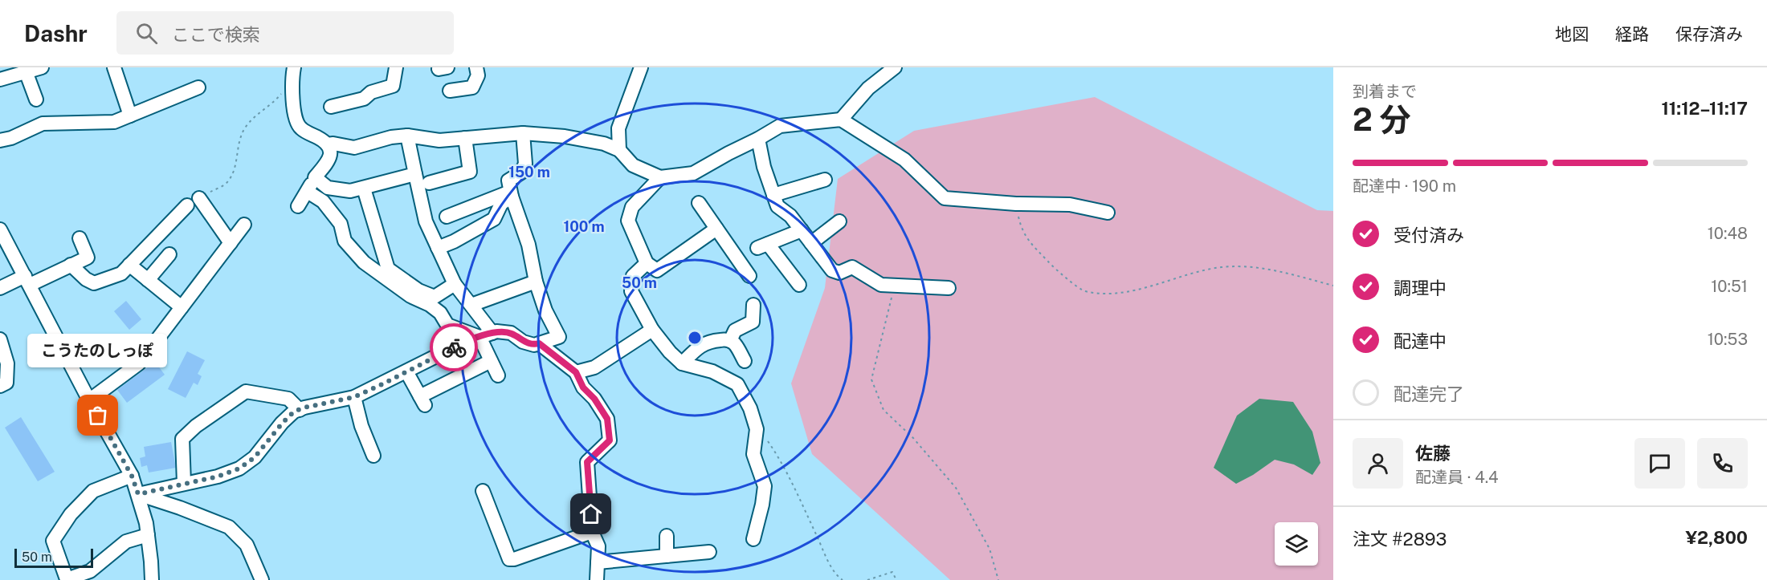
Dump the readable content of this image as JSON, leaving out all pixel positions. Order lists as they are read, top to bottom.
{
  "places": ["こうたのしっぽ"],
  "scale_bar": "50 m",
  "page": {
    "header": "Dashr",
    "search": "ここで検索",
    "nav": ["地図", "経路", "保存済み"],
    "heading": ["2 分", "到着まで", "11:12–11:17"],
    "panel": [
      "佐藤",
      "配達員 · 4.4",
      "注文 #2893",
      "¥2,800"
    ],
    "bar": "配達中 · 190 m",
    "list": [
      ["受付済み", "10:48"],
      ["調理中", "10:51"],
      ["配達中", "10:53"],
      "配達完了"
    ],
    "bubble": "こうたのしっぽ",
    "scale": "50 m"
  },
  "rings": ["150 m", "100 m", "50 m"]
}
